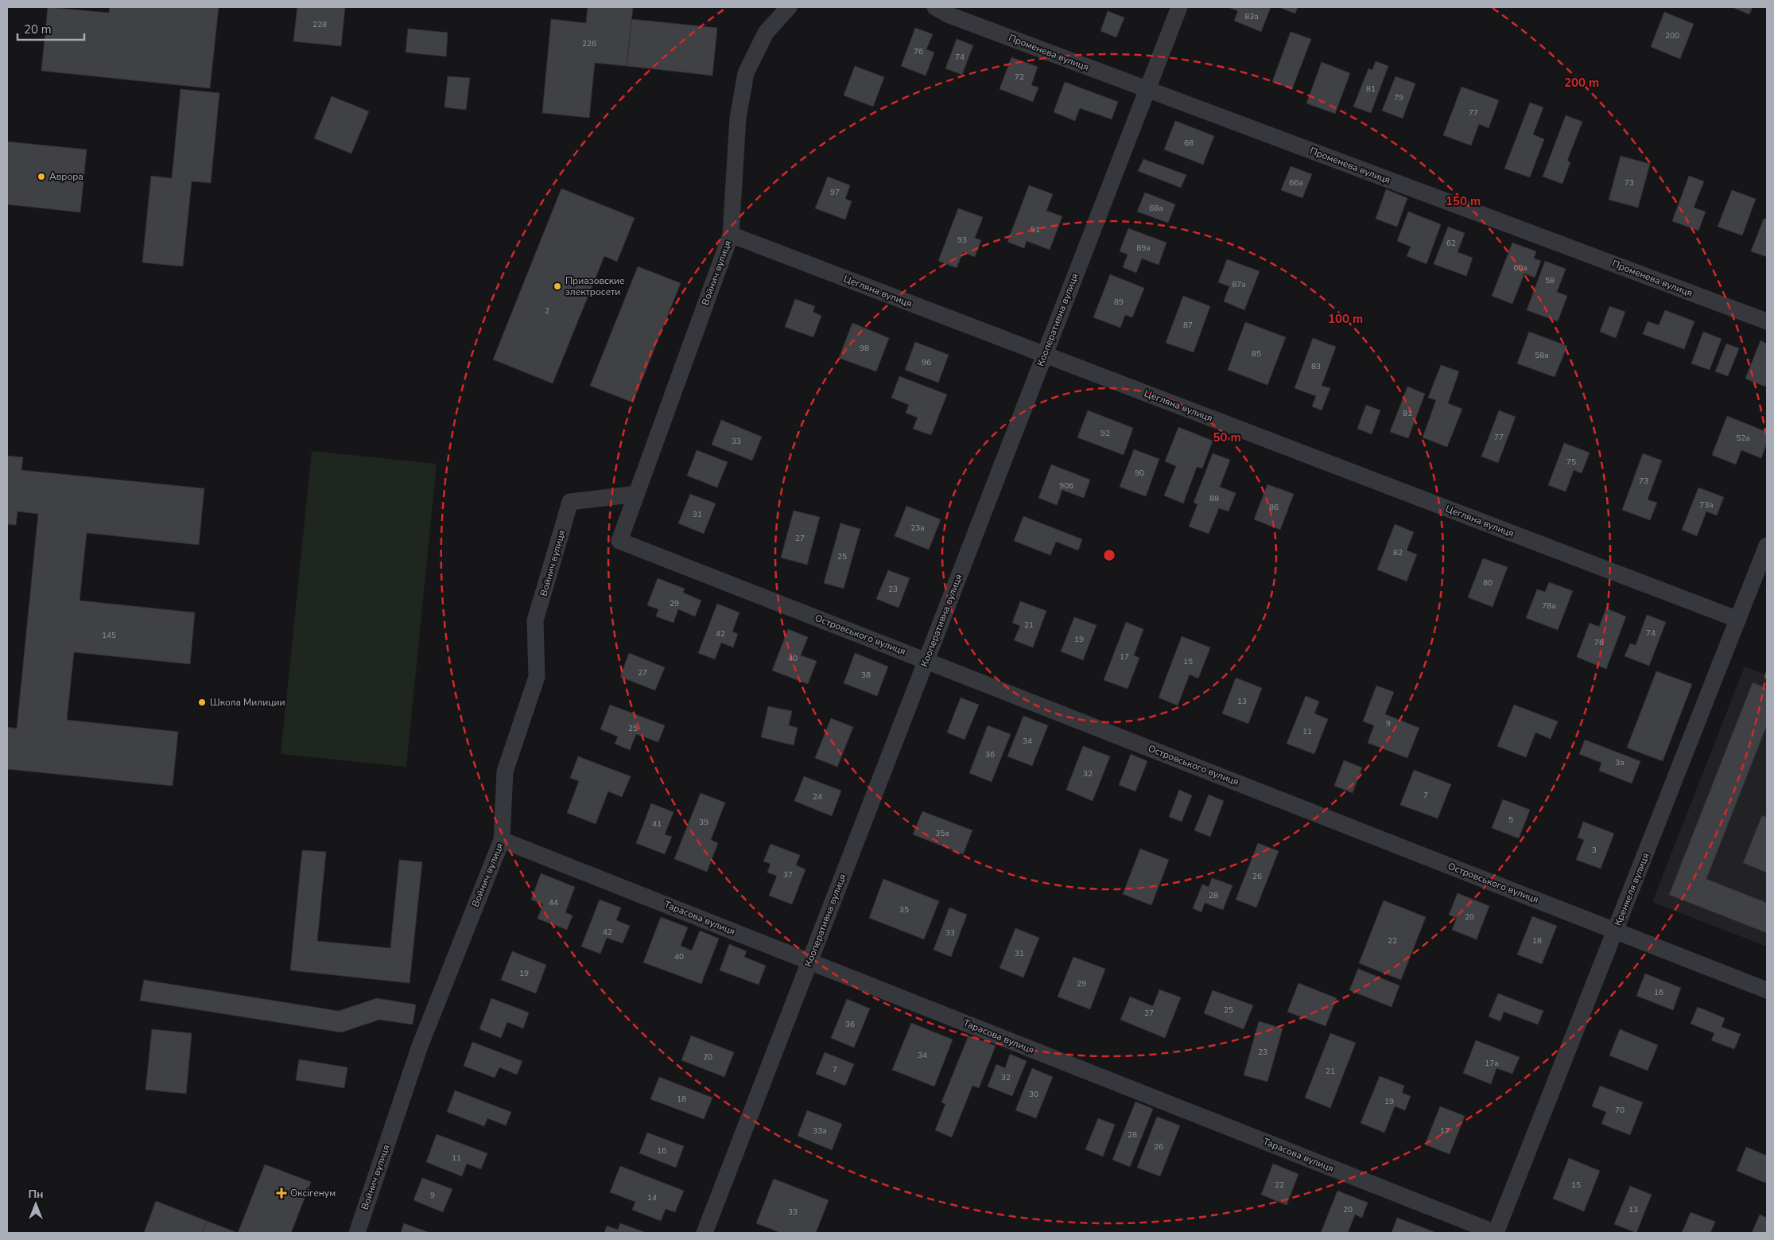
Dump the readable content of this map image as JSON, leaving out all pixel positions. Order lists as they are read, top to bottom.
{
  "streets": {
    "street": [
      "Променева вулиця",
      "Войнич вулиця",
      "Цегляна вулиця",
      "Кооперативна вулиця",
      "Островського вулиця",
      "Кренкеля вулиця",
      "Тарасова вулиця"
    ]
  },
  "crossings": [
    ["Променева вулиця", "Кооперативна вулиця"],
    ["Войнич вулиця", "Цегляна вулиця"],
    ["Войнич вулиця", "Островського вулиця"],
    ["Войнич вулиця", "Тарасова вулиця"],
    ["Цегляна вулиця", "Кооперативна вулиця"],
    ["Цегляна вулиця", "Кренкеля вулиця"],
    ["Кооперативна вулиця", "Островського вулиця"],
    ["Кооперативна вулиця", "Тарасова вулиця"],
    ["Островського вулиця", "Кренкеля вулиця"],
    ["Кренкеля вулиця", "Тарасова вулиця"]
  ],
  "places": {
    "other": ["Аврора", "Приазовские электросети", "Школа Милиции"],
    "health": ["Оксігенум"]
  },
  "house_numbers": [
    "83а",
    "228",
    "200",
    "226",
    "76",
    "74",
    "72",
    "81",
    "79",
    "77",
    "68",
    "66а",
    "73",
    "97",
    "68а",
    "91",
    "93",
    "62",
    "89а",
    "60а",
    "58",
    "87а",
    "89",
    "2",
    "87",
    "98",
    "85",
    "58а",
    "96",
    "83",
    "81",
    "92",
    "77",
    "52а",
    "33",
    "75",
    "90",
    "73",
    "90б",
    "88",
    "73а",
    "86",
    "31",
    "23а",
    "27",
    "82",
    "25",
    "80",
    "23",
    "29",
    "78а",
    "21",
    "74",
    "42",
    "145",
    "19",
    "76",
    "17",
    "40",
    "15",
    "27",
    "38",
    "13",
    "9",
    "25",
    "11",
    "34",
    "36",
    "3а",
    "32",
    "7",
    "24",
    "5",
    "39",
    "41",
    "35а",
    "3",
    "37",
    "26",
    "28",
    "44",
    "35",
    "20",
    "42",
    "33",
    "22",
    "18",
    "31",
    "40",
    "19",
    "29",
    "16",
    "25",
    "27",
    "36",
    "23",
    "34",
    "20",
    "17а",
    "7",
    "21",
    "32",
    "30",
    "18",
    "19",
    "70",
    "33а",
    "17",
    "28",
    "26",
    "16",
    "11",
    "22",
    "15",
    "9",
    "14",
    "20",
    "13",
    "33"
  ],
  "scale_bar": "20 m",
  "north": "top",
  "rings": [
    "200 m",
    "150 m",
    "100 m",
    "50 m"
  ]
}
